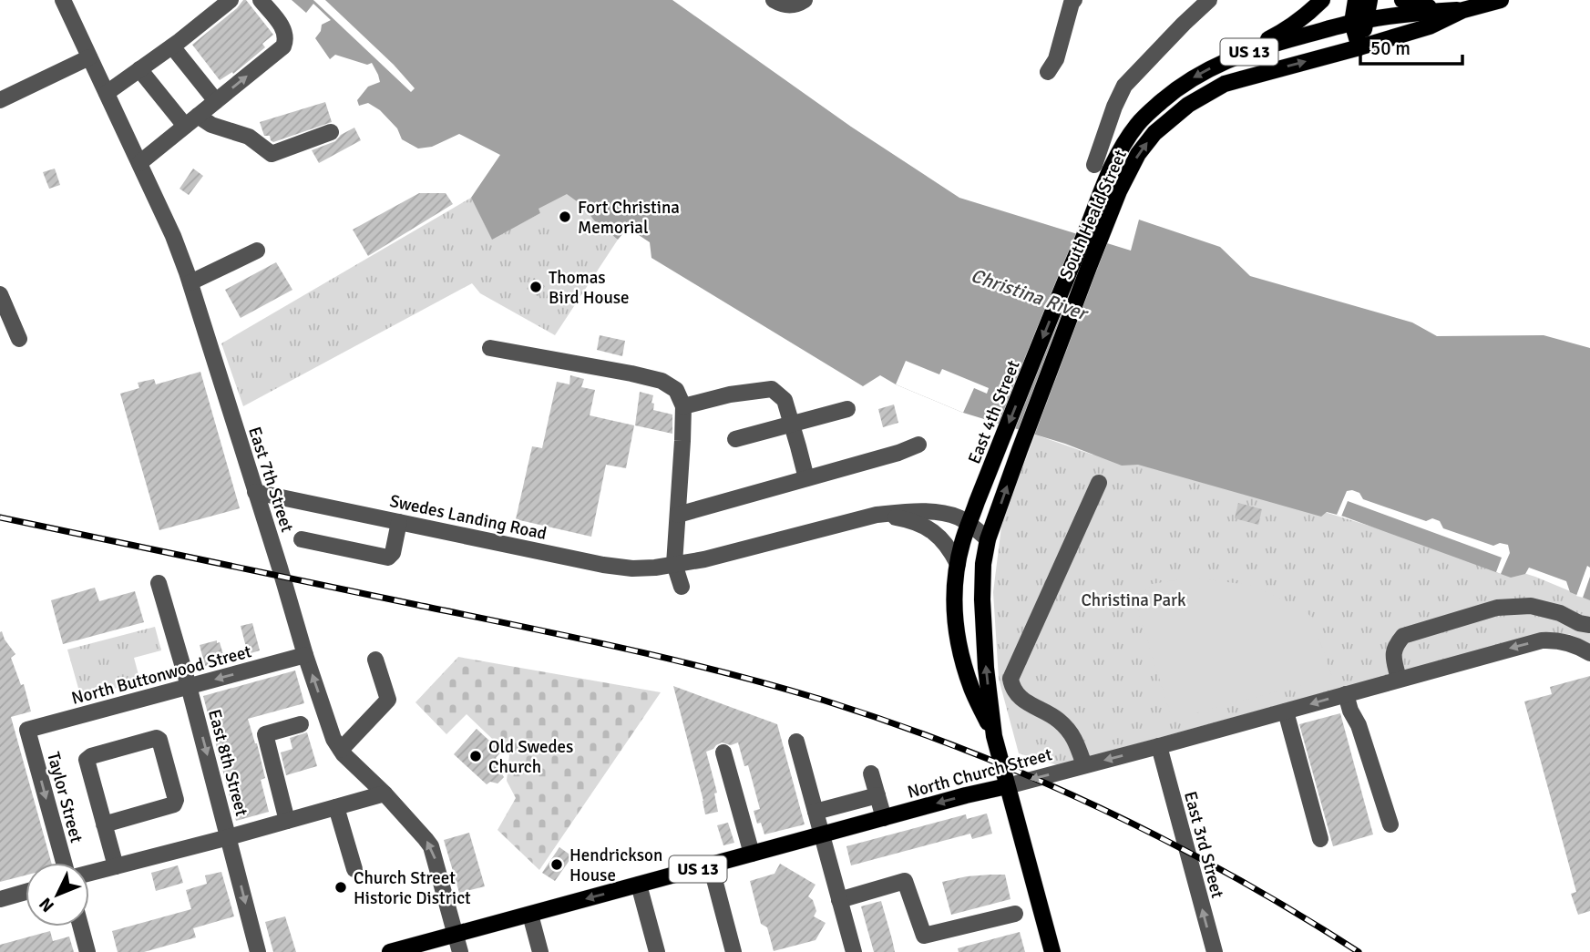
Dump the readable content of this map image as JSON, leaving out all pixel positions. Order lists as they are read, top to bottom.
{
  "streets": {
    "main road": [
      "US 13",
      "South Heald Street",
      "East 4th Street",
      "North Church Street"
    ],
    "street": [
      "East 7th Street",
      "Swedes Landing Road",
      "North Buttonwood Street",
      "East 8th Street",
      "Taylor Street",
      "East 3rd Street"
    ]
  },
  "crossings": [
    ["South Heald Street", "East 4th Street"],
    ["East 4th Street", "Swedes Landing Road"],
    ["East 4th Street", "North Church Street"],
    ["East 7th Street", "Swedes Landing Road"],
    ["East 7th Street", "North Buttonwood Street"],
    ["East 7th Street", "North Church Street"],
    ["North Buttonwood Street", "East 8th Street"],
    ["North Buttonwood Street", "Taylor Street"],
    ["North Church Street", "East 3rd Street"]
  ],
  "one_way": ["North Buttonwood Street", "North Church Street", "Taylor Street"],
  "water": ["Christina River"],
  "parks": ["Christina Park"],
  "places": [
    "Fort Christina Memorial",
    "Thomas Bird House",
    "Old Swedes Church",
    "Hendrickson House",
    "Church Street Historic District"
  ],
  "scale_bar": "50 m",
  "north": "bottom left"
}
